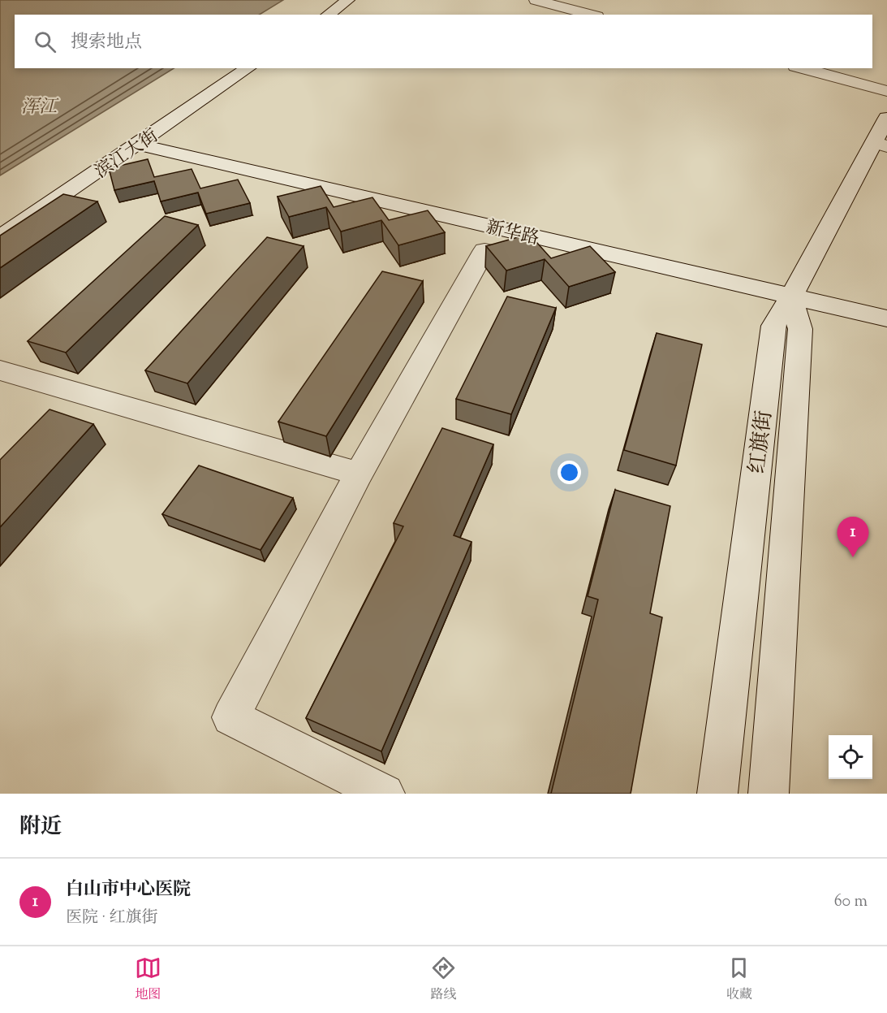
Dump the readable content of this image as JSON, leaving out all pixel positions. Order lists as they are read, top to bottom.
{
  "streets": {
    "main road": ["滨江大街", "新华路", "红旗街"]
  },
  "crossings": [
    ["滨江大街", "新华路"],
    ["新华路", "红旗街"]
  ],
  "water": ["浑江"],
  "page": {
    "search": "搜索地点",
    "pins": "1",
    "heading": "附近",
    "list": [
      {
        "mark": "1",
        "name": "白山市中心医院",
        "note": "医院 · 红旗街",
        "value": "60 m"
      }
    ],
    "nav": ["地图", "路线", "收藏"]
  }
}
